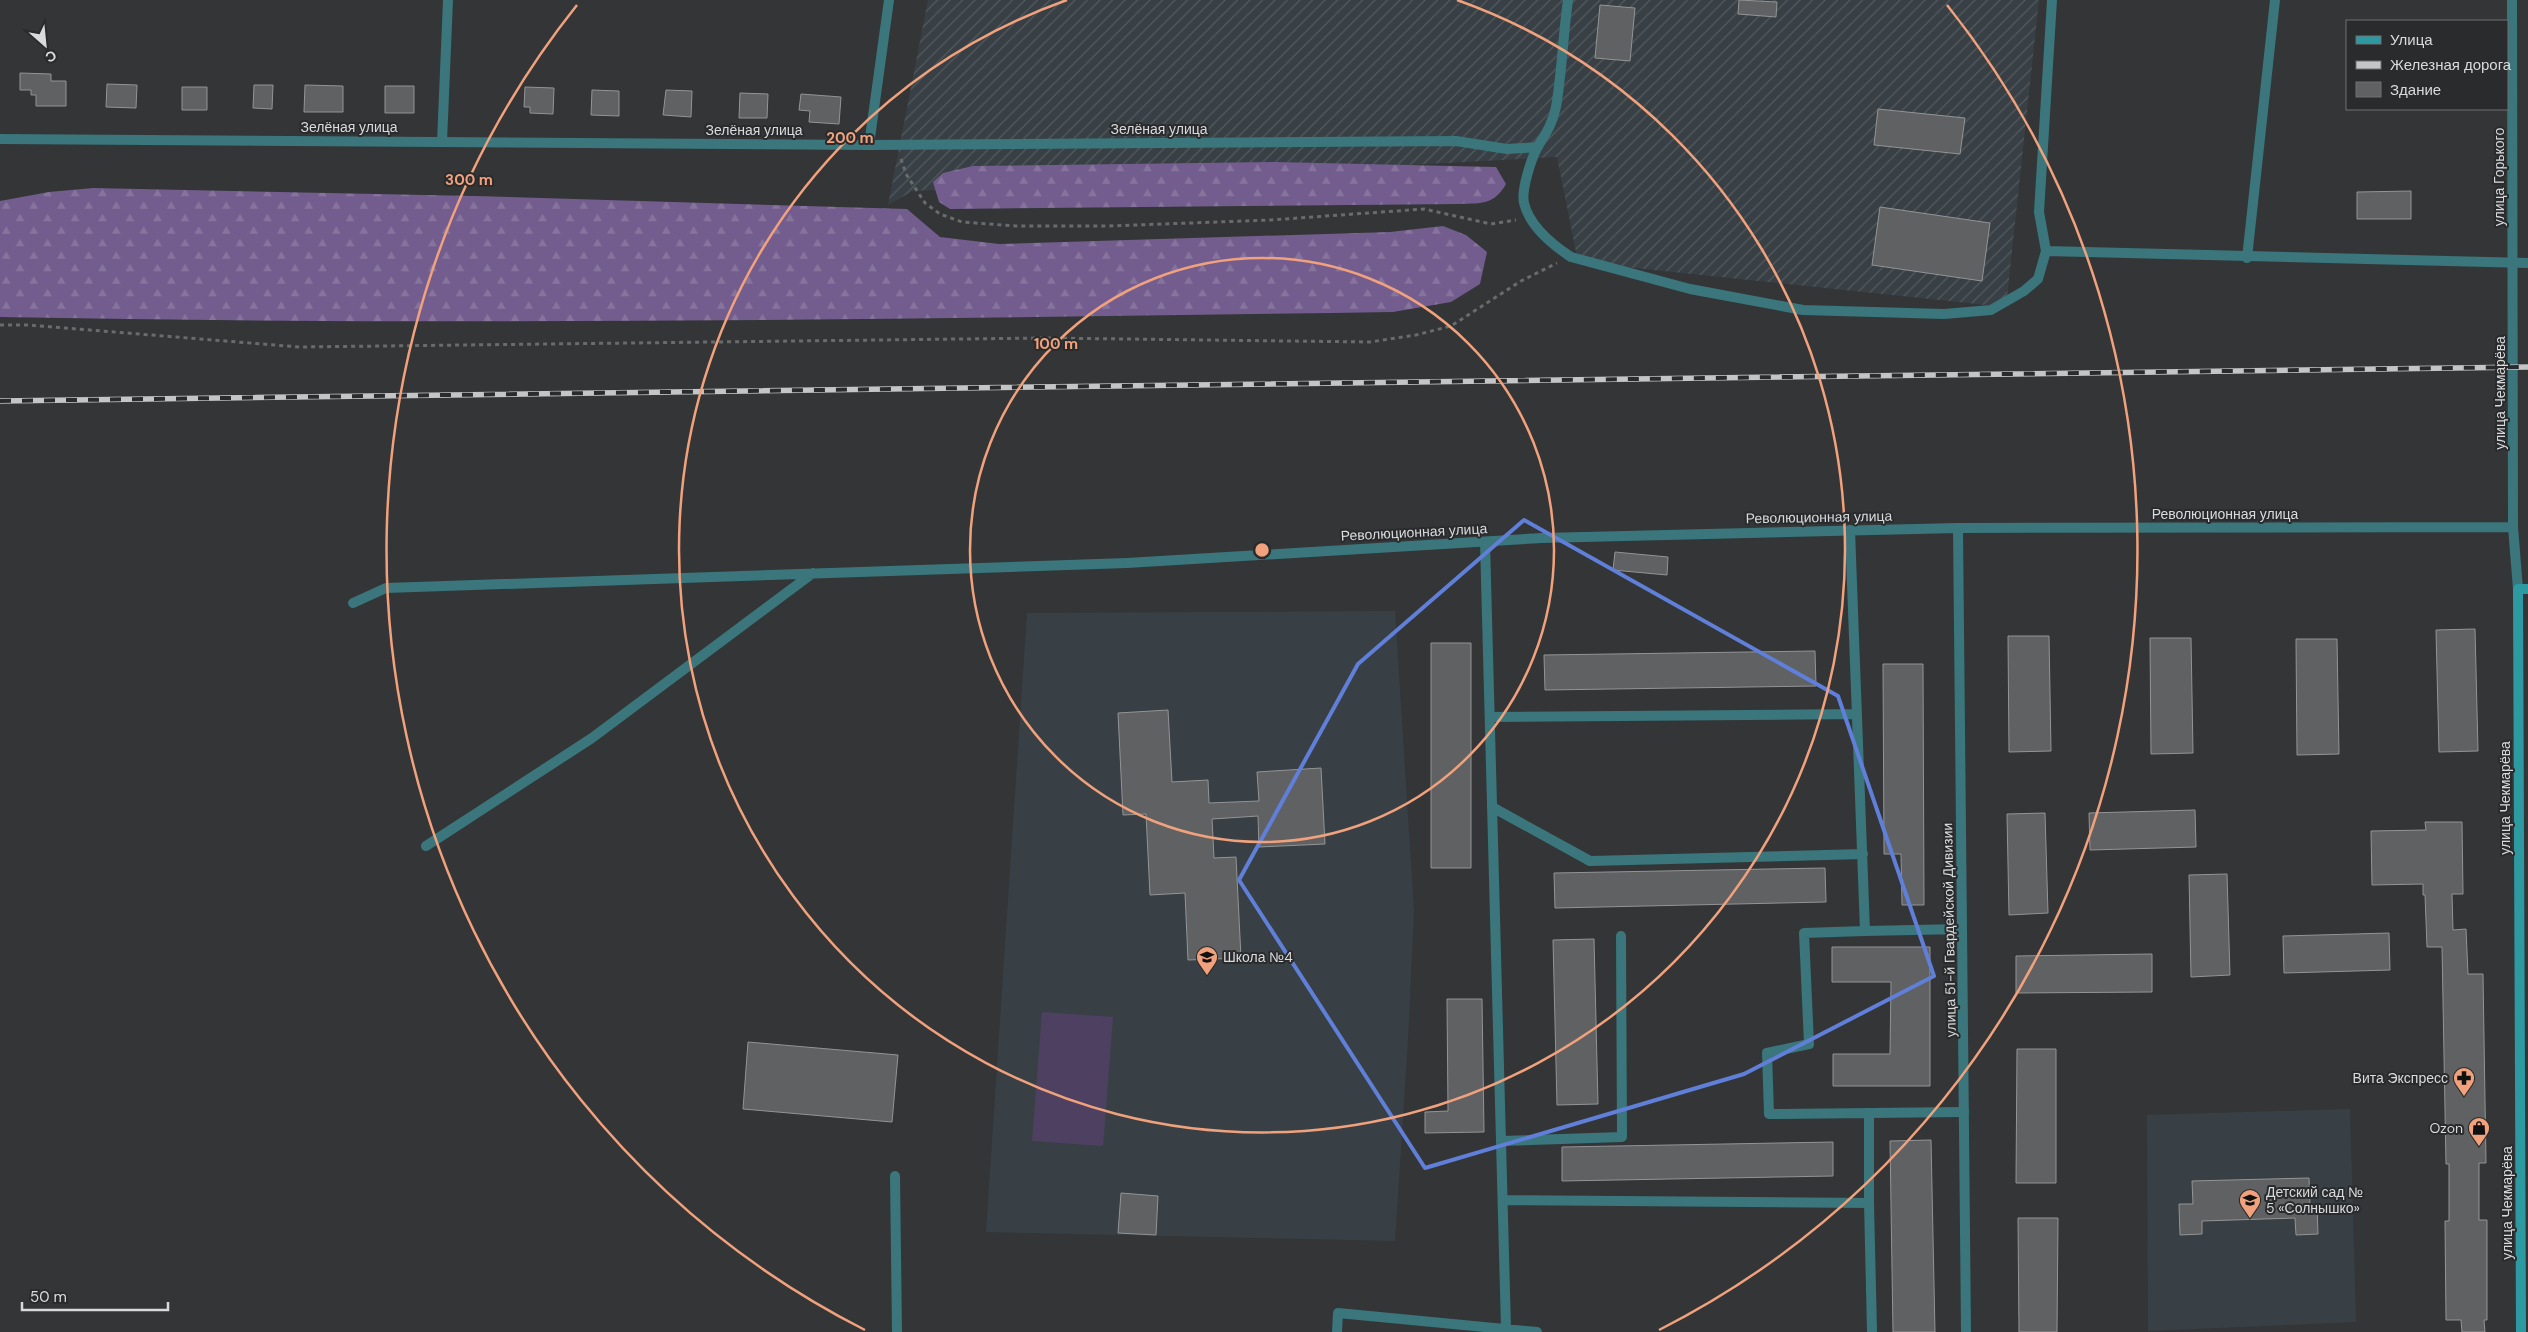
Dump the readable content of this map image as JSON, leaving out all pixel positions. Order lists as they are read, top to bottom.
{
  "streets": {
    "street": [
      "Зелёная улица",
      "улица Горького",
      "улица Чекмарёва",
      "Революционная улица",
      "улица 51-й Гвардейской Дивизии"
    ]
  },
  "crossings": [
    ["улица Горького", "улица Чекмарёва"],
    ["улица Чекмарёва", "Революционная улица"],
    ["Революционная улица", "улица 51-й Гвардейской Дивизии"]
  ],
  "places": {
    "school or university": ["Школа №4", "Детский сад № 5 «Солнышко»"],
    "pharmacy": ["Вита Экспресс"],
    "shop": ["Ozon"]
  },
  "legend": ["Улица", "Железная дорога", "Здание"],
  "scale_bar": "50 m",
  "north": "bottom right",
  "rings": ["200 m", "300 m", "100 m"]
}
